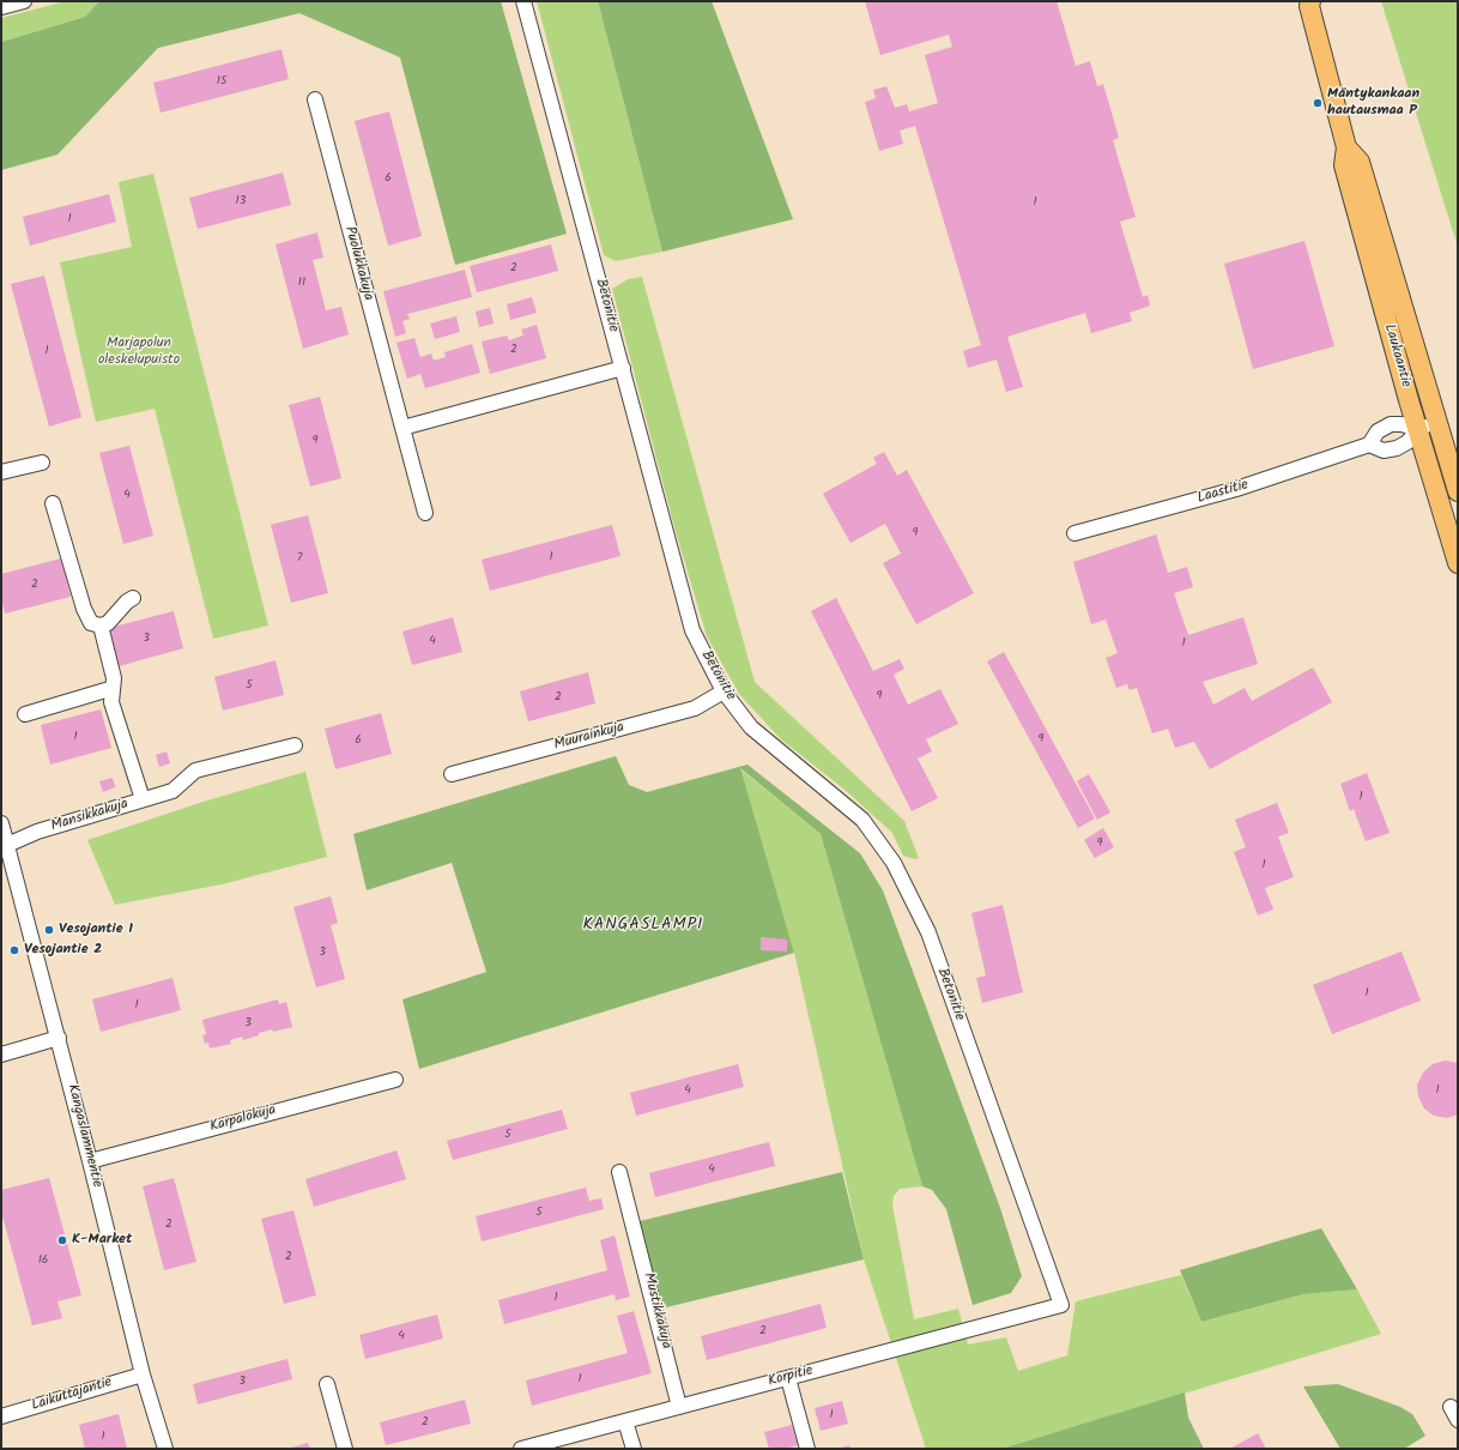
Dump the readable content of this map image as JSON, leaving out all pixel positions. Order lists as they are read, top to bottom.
{
  "streets": {
    "main road": ["Laukaantie"],
    "street": [
      "Puolukkakuja",
      "Betonitie",
      "Laastitie",
      "Muurainkuja",
      "Mansikkakuja",
      "Karpalokuja",
      "Kangaslammentie",
      "Mustikkakuja",
      "Korpitie",
      "Laikuttajantie"
    ]
  },
  "crossings": [
    ["Betonitie", "Muurainkuja"],
    ["Betonitie", "Korpitie"],
    ["Laukaantie", "Laastitie"],
    ["Mansikkakuja", "Kangaslammentie"],
    ["Karpalokuja", "Kangaslammentie"],
    ["Kangaslammentie", "Laikuttajantie"],
    ["Mustikkakuja", "Korpitie"]
  ],
  "districts": ["KANGASLAMPI"],
  "parks": ["Marjapolun oleskelupuisto"],
  "places": [
    "Mäntykankaan hautausmaa P",
    "Vesojantie 1",
    "Vesojantie 2",
    "K-Market"
  ],
  "house_numbers": [
    "15",
    "6",
    "13",
    "1",
    "1",
    "2",
    "11",
    "2",
    "1",
    "9",
    "4",
    "9",
    "1",
    "7",
    "2",
    "3",
    "4",
    "1",
    "5",
    "9",
    "2",
    "1",
    "9",
    "6",
    "1",
    "9",
    "1",
    "3",
    "1",
    "1",
    "3",
    "4",
    "1",
    "5",
    "4",
    "5",
    "2",
    "2",
    "16",
    "1",
    "2",
    "4",
    "1",
    "3",
    "1",
    "2",
    "1"
  ]
}
